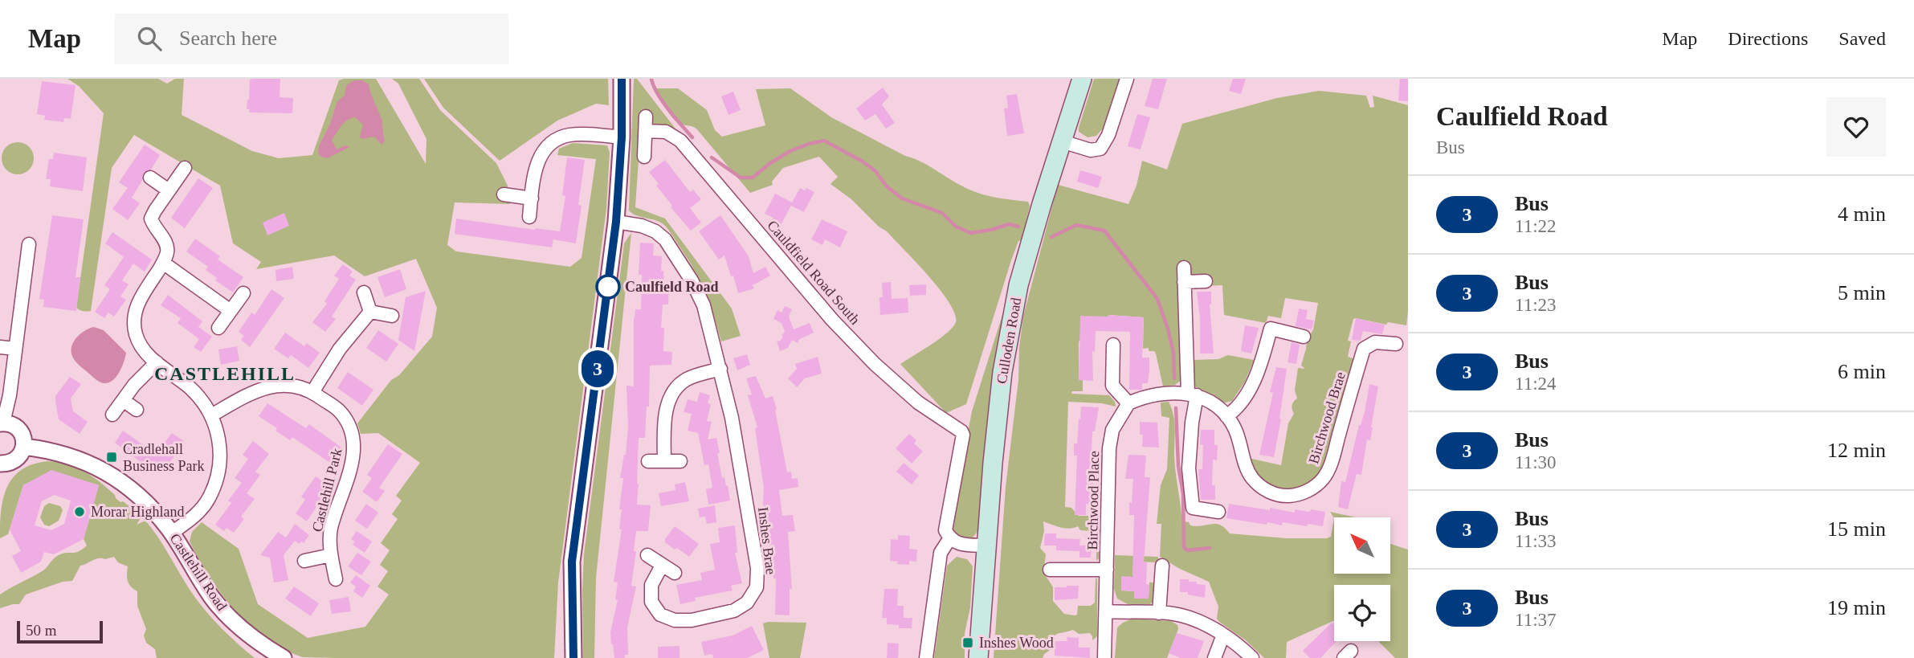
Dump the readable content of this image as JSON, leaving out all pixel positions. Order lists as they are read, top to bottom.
{
  "streets": {
    "main road": ["Culloden Road"],
    "street": [
      "Cauldfield Road South",
      "Birchwood Brae",
      "Castlehill Park",
      "Birchwood Place",
      "Inshes Brae",
      "Castlehill Road"
    ]
  },
  "districts": ["CASTLEHILL"],
  "places": {
    "other": ["Caulfield Road", "Morar Highland"],
    "transit": ["Cradlehall Business Park", "Inshes Wood"]
  },
  "lines": ["bus line 3"],
  "scale_bar": "50 m",
  "north": "top left",
  "page": {
    "header": "Map",
    "search": "Search here",
    "nav": ["Map", "Directions", "Saved"],
    "on_map": "3",
    "heading": ["Caulfield Road", "Bus"],
    "list": [
      {
        "mark": "3",
        "name": "Bus",
        "note": "11:22",
        "value": "4 min"
      },
      {
        "mark": "3",
        "name": "Bus",
        "note": "11:23",
        "value": "5 min"
      },
      {
        "mark": "3",
        "name": "Bus",
        "note": "11:24",
        "value": "6 min"
      },
      {
        "mark": "3",
        "name": "Bus",
        "note": "11:30",
        "value": "12 min"
      },
      {
        "mark": "3",
        "name": "Bus",
        "note": "11:33",
        "value": "15 min"
      },
      {
        "mark": "3",
        "name": "Bus",
        "note": "11:37",
        "value": "19 min"
      }
    ],
    "scale": "50 m"
  }
}
